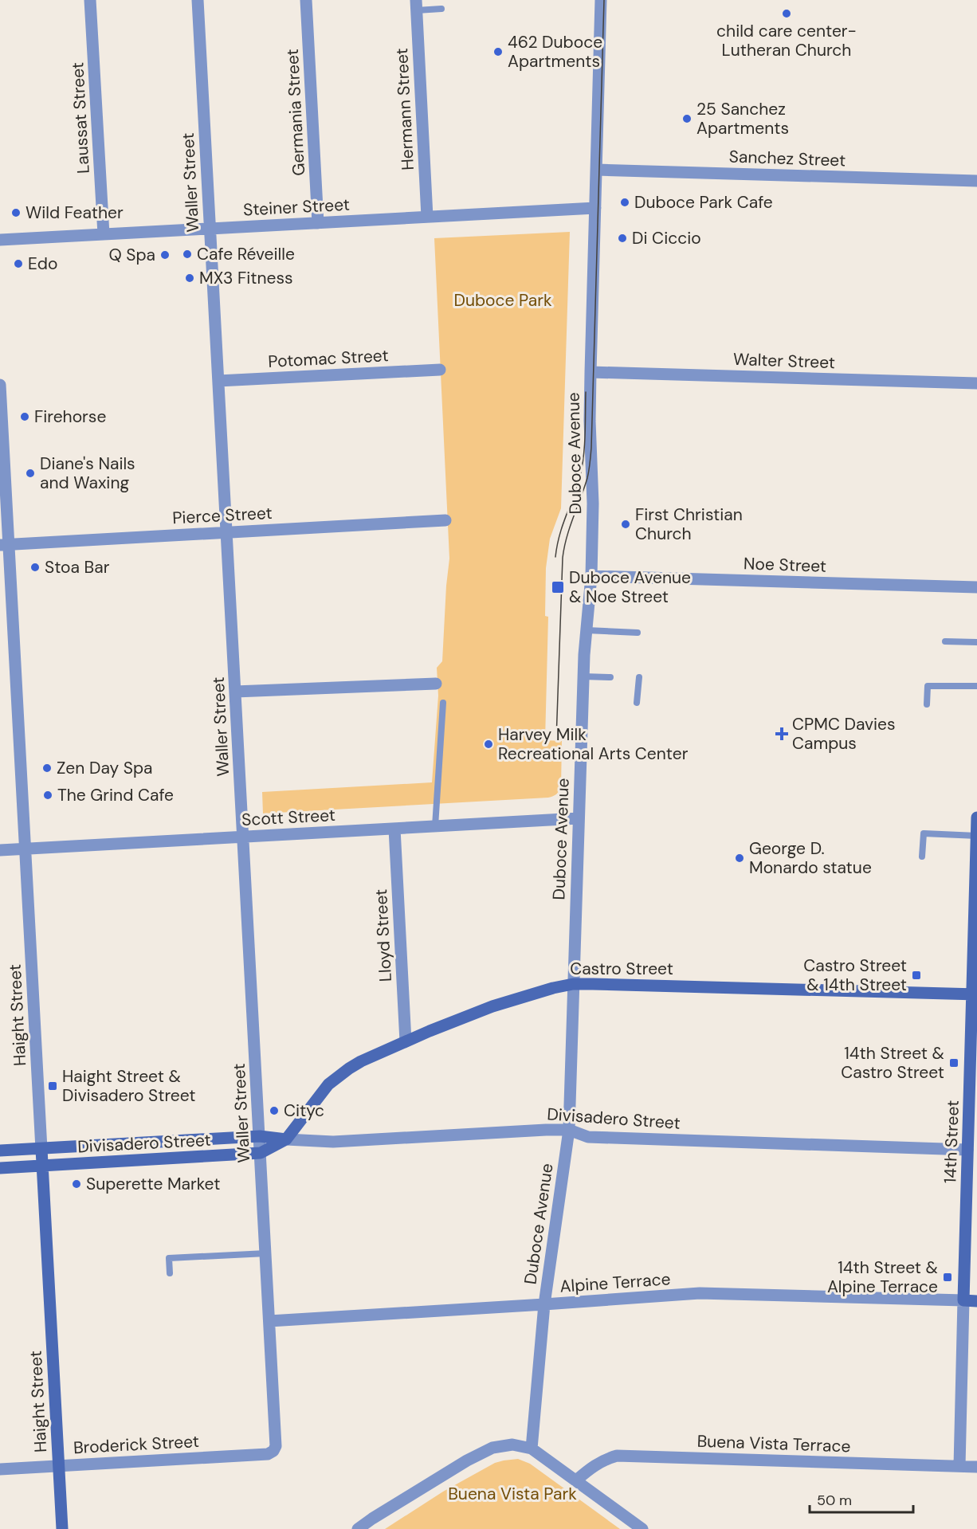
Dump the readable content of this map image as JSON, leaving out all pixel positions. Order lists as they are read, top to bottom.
{
  "streets": {
    "main road": [
      "Castro Street",
      "Haight Street",
      "Divisadero Street",
      "14th Street"
    ],
    "street": [
      "Hermann Street",
      "Germania Street",
      "Laussat Street",
      "Sanchez Street",
      "Waller Street",
      "Steiner Street",
      "Potomac Street",
      "Walter Street",
      "Duboce Avenue",
      "Pierce Street",
      "Noe Street",
      "Scott Street",
      "Lloyd Street",
      "Alpine Terrace",
      "Buena Vista Terrace",
      "Broderick Street"
    ]
  },
  "crossings": [
    ["Hermann Street", "Steiner Street"],
    ["Germania Street", "Steiner Street"],
    ["Laussat Street", "Steiner Street"],
    ["Sanchez Street", "Duboce Avenue"],
    ["Waller Street", "Steiner Street"],
    ["Waller Street", "Potomac Street"],
    ["Waller Street", "Pierce Street"],
    ["Waller Street", "Scott Street"],
    ["Waller Street", "Divisadero Street"],
    ["Waller Street", "Alpine Terrace"],
    ["Waller Street", "Broderick Street"],
    ["Steiner Street", "Duboce Avenue"],
    ["Walter Street", "Duboce Avenue"],
    ["Duboce Avenue", "Noe Street"],
    ["Duboce Avenue", "Scott Street"],
    ["Duboce Avenue", "Castro Street"],
    ["Duboce Avenue", "Divisadero Street"],
    ["Duboce Avenue", "Alpine Terrace"],
    ["Pierce Street", "Haight Street"],
    ["Scott Street", "Lloyd Street"],
    ["Scott Street", "Haight Street"],
    ["Lloyd Street", "Castro Street"],
    ["Castro Street", "Divisadero Street"],
    ["Castro Street", "14th Street"],
    ["Haight Street", "Divisadero Street"],
    ["Haight Street", "Broderick Street"],
    ["Divisadero Street", "14th Street"],
    ["14th Street", "Alpine Terrace"],
    ["14th Street", "Buena Vista Terrace"]
  ],
  "parks": ["Duboce Park", "Buena Vista Park"],
  "places": {
    "other": [
      "child care center- Lutheran Church",
      "462 Duboce Apartments",
      "25 Sanchez Apartments",
      "Duboce Park Cafe",
      "Wild Feather",
      "Di Ciccio",
      "Cafe Réveille",
      "Q Spa",
      "Edo",
      "MX3 Fitness",
      "Firehorse",
      "Diane's Nails and Waxing",
      "First Christian Church",
      "Stoa Bar",
      "Harvey Milk Recreational Arts Center",
      "Zen Day Spa",
      "The Grind Cafe",
      "George D. Monardo statue",
      "Cityc",
      "Superette Market"
    ],
    "transit": [
      "Duboce Avenue & Noe Street",
      "Castro Street & 14th Street",
      "14th Street & Castro Street",
      "Haight Street & Divisadero Street",
      "14th Street & Alpine Terrace"
    ],
    "health": ["CPMC Davies Campus"]
  },
  "scale_bar": "50 m"
}
